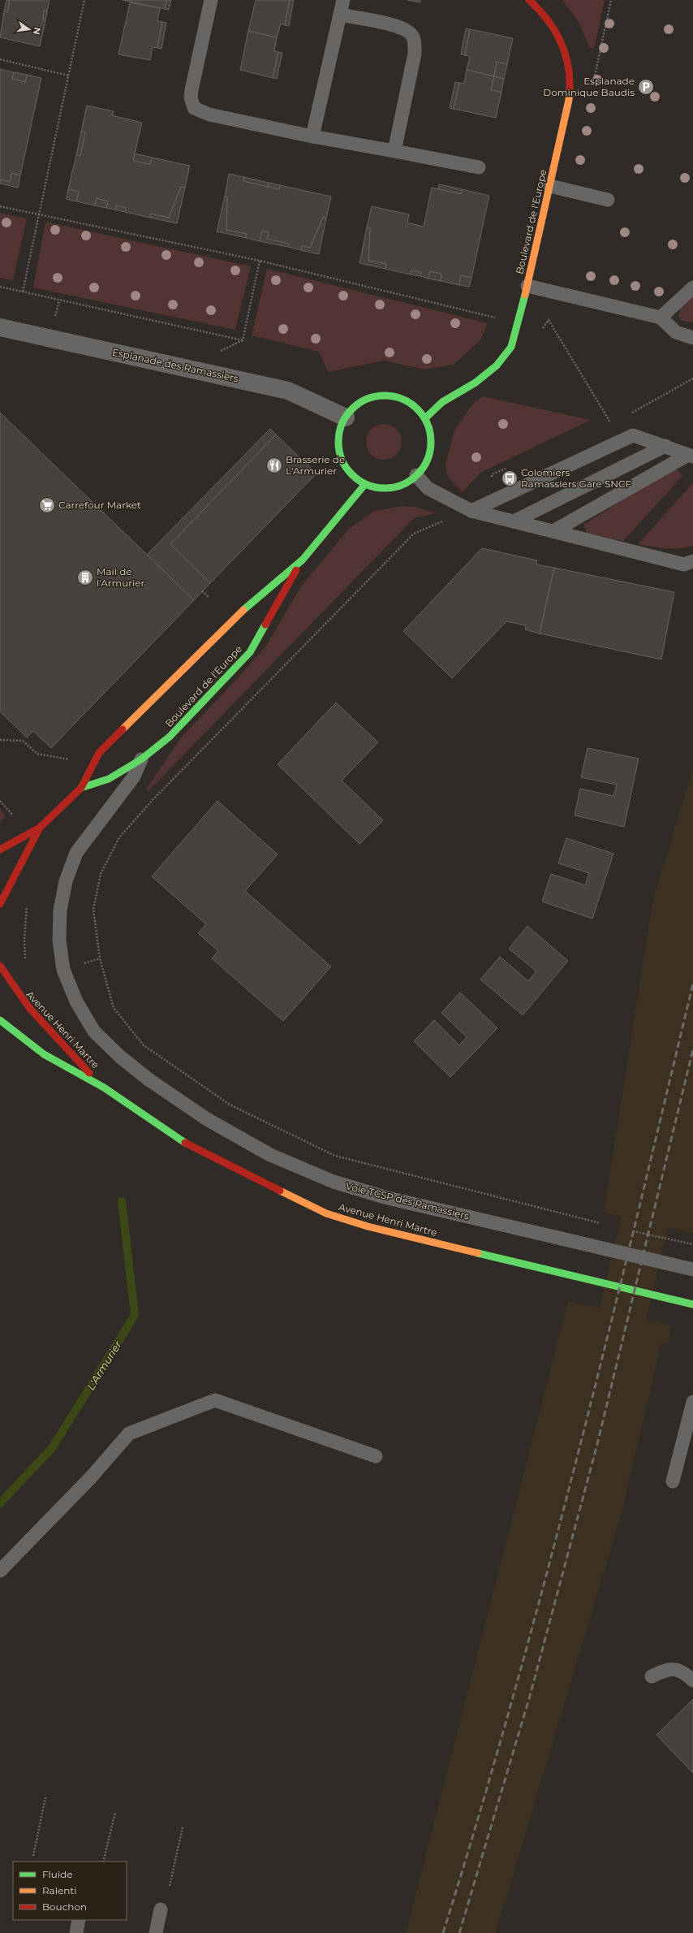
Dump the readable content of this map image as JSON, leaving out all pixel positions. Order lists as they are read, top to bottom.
{
  "streets": {
    "main road": ["Boulevard de l'Europe", "Avenue Henri Martre"],
    "street": ["Esplanade des Ramassiers"],
    "lane": ["Voie TCSP des Ramassiers"]
  },
  "crossings": [
    ["Boulevard de l'Europe", "Esplanade des Ramassiers"],
    ["Boulevard de l'Europe", "Voie TCSP des Ramassiers"]
  ],
  "water": ["L'Armurier"],
  "places": {
    "parking": ["Esplanade Dominique Baudis"],
    "restaurant": ["Brasserie de L'Armurier"],
    "bus stop": ["Colomiers Ramassiers Gare SNCF"],
    "supermarket": ["Carrefour Market"],
    "building": ["Mail de l'Armurier"]
  },
  "legend": ["Fluide", "Ralenti", "Bouchon"],
  "north": "right"
}
